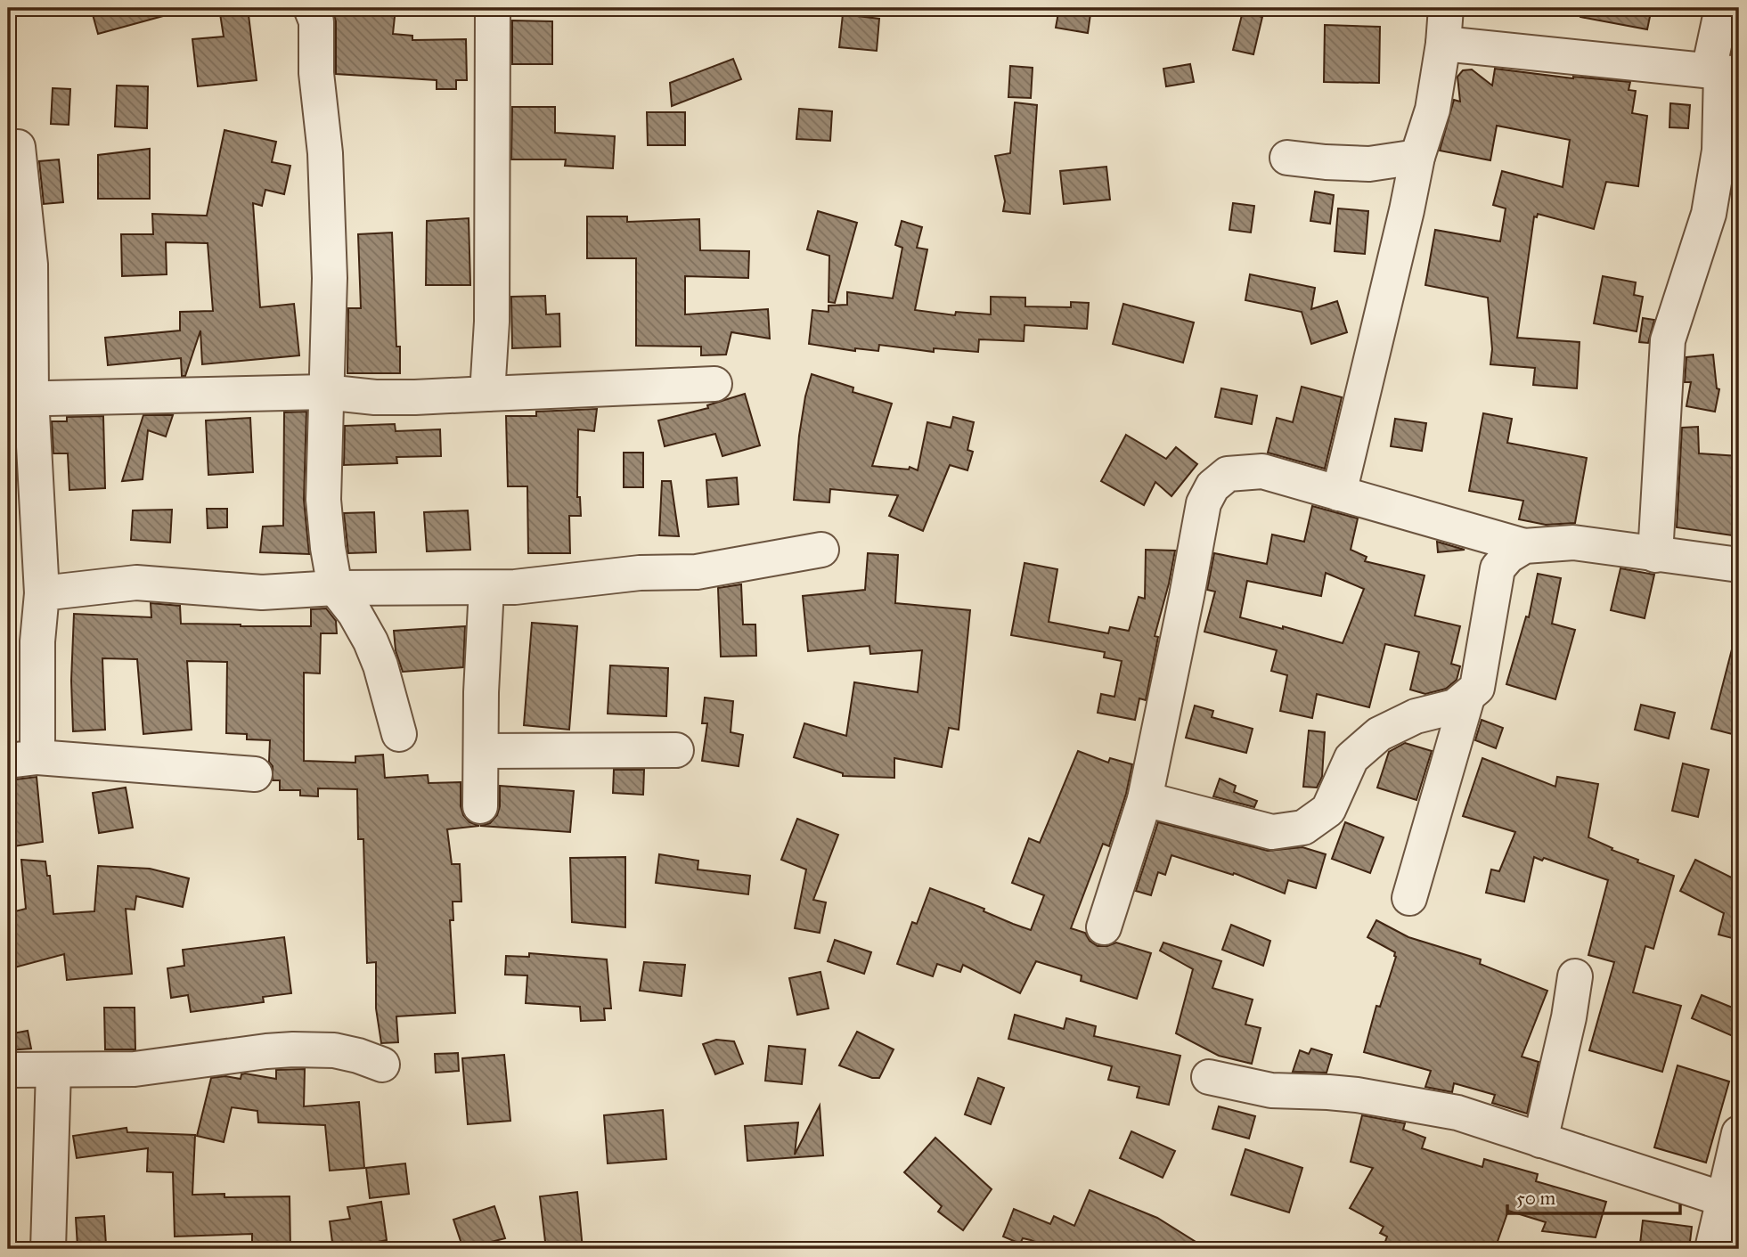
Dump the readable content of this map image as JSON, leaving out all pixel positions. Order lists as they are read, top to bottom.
{
  "scale_bar": "50 m"
}
